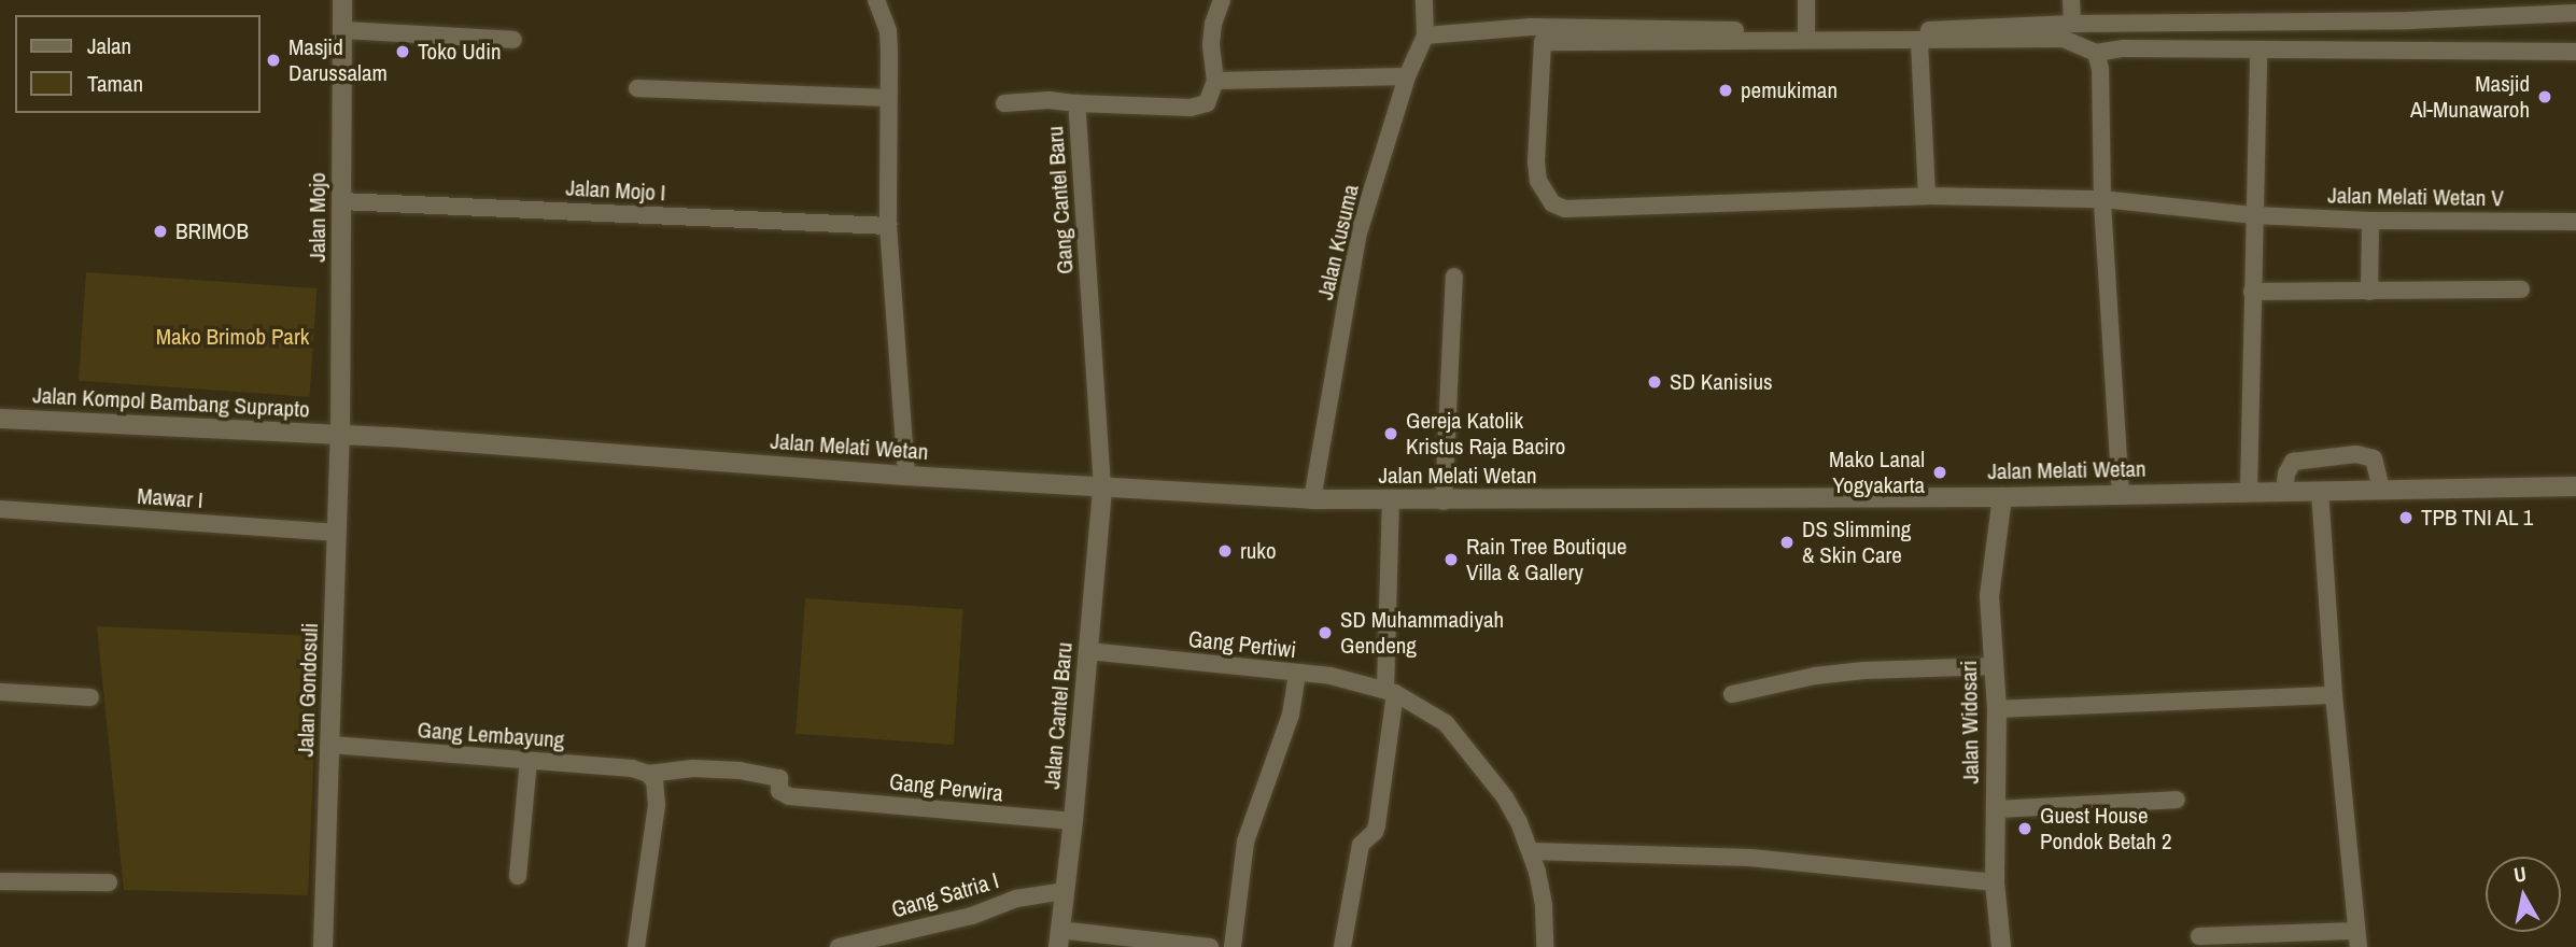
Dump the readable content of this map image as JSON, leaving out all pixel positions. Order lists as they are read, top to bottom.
{
  "streets": {
    "street": [
      "Jalan Mojo I",
      "Jalan Melati Wetan V",
      "Gang Cantel Baru",
      "Jalan Mojo",
      "Jalan Kusuma",
      "Jalan Kompol Bambang Suprapto",
      "Jalan Melati Wetan",
      "Mawar I",
      "Gang Pertiwi",
      "Jalan Gondosuli",
      "Jalan Cantel Baru",
      "Jalan Widosari",
      "Gang Lembayung",
      "Gang Perwira",
      "Gang Satria I"
    ]
  },
  "crossings": [
    ["Jalan Mojo I", "Jalan Mojo"],
    ["Gang Cantel Baru", "Jalan Melati Wetan"],
    ["Gang Cantel Baru", "Jalan Cantel Baru"],
    ["Jalan Mojo", "Jalan Kompol Bambang Suprapto"],
    ["Jalan Mojo", "Jalan Melati Wetan"],
    ["Jalan Mojo", "Jalan Gondosuli"],
    ["Jalan Kusuma", "Jalan Melati Wetan"],
    ["Jalan Kompol Bambang Suprapto", "Jalan Melati Wetan"],
    ["Jalan Kompol Bambang Suprapto", "Jalan Gondosuli"],
    ["Jalan Melati Wetan", "Jalan Gondosuli"],
    ["Jalan Melati Wetan", "Jalan Cantel Baru"],
    ["Jalan Melati Wetan", "Jalan Widosari"],
    ["Mawar I", "Jalan Gondosuli"],
    ["Gang Pertiwi", "Jalan Cantel Baru"],
    ["Jalan Gondosuli", "Gang Lembayung"],
    ["Jalan Cantel Baru", "Gang Perwira"],
    ["Jalan Cantel Baru", "Gang Satria I"],
    ["Gang Lembayung", "Gang Perwira"]
  ],
  "parks": ["Mako Brimob Park"],
  "places": [
    "Toko Udin",
    "Masjid Darussalam",
    "pemukiman",
    "Masjid Al-Munawaroh",
    "BRIMOB",
    "SD Kanisius",
    "Gereja Katolik Kristus Raja Baciro",
    "Mako Lanal Yogyakarta",
    "TPB TNI AL 1",
    "DS Slimming & Skin Care",
    "ruko",
    "Rain Tree Boutique Villa & Gallery",
    "SD Muhammadiyah Gendeng",
    "Guest House Pondok Betah 2"
  ],
  "legend": ["Jalan", "Taman"],
  "north": "top"
}
